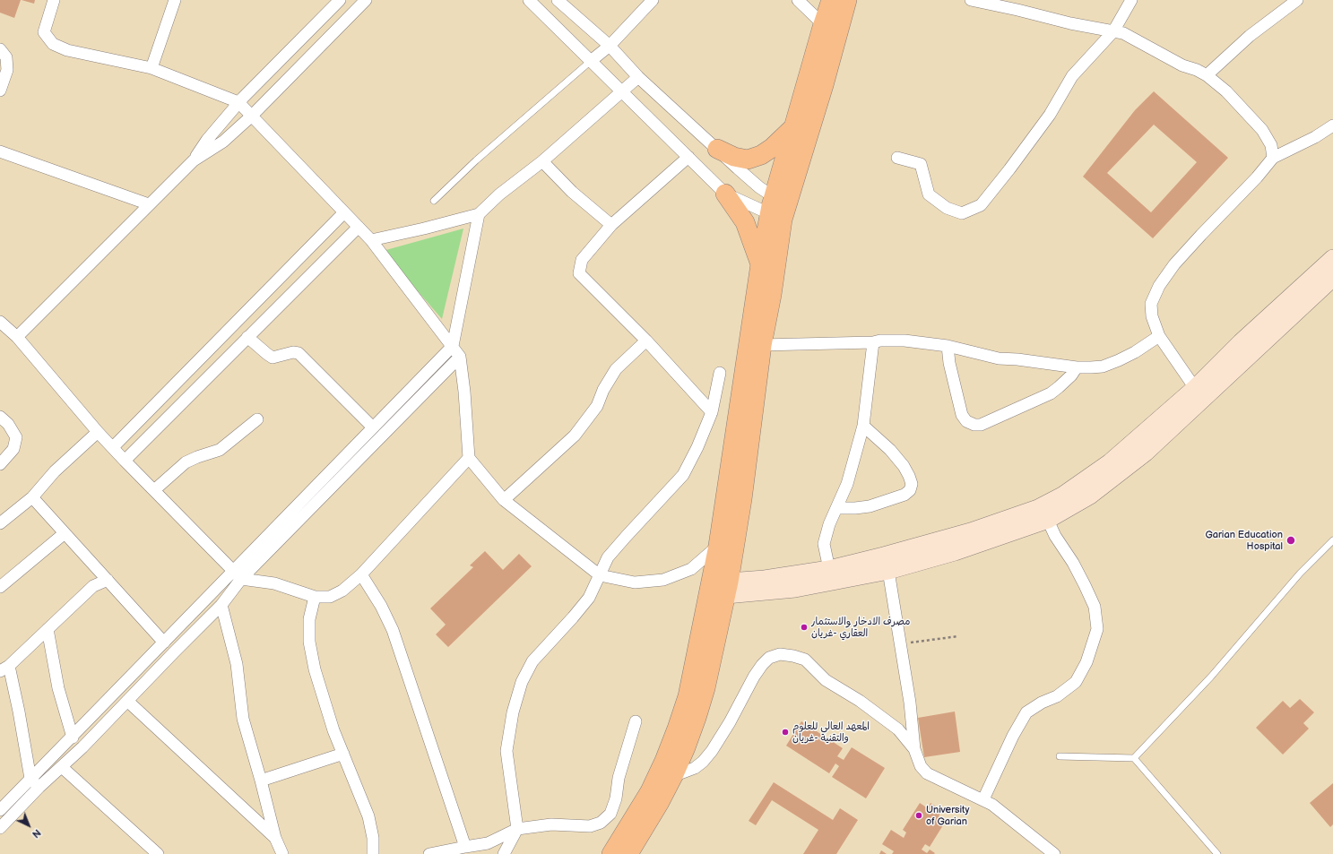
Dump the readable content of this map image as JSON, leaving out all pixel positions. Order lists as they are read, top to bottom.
{
  "places": [
    "Garian Education Hospital",
    "مصرف الادخار والاستثمار العقاري -غريان",
    "المعهد العالي للعلوم والتقنية -غريان",
    "University of Garian"
  ],
  "north": "bottom right"
}
